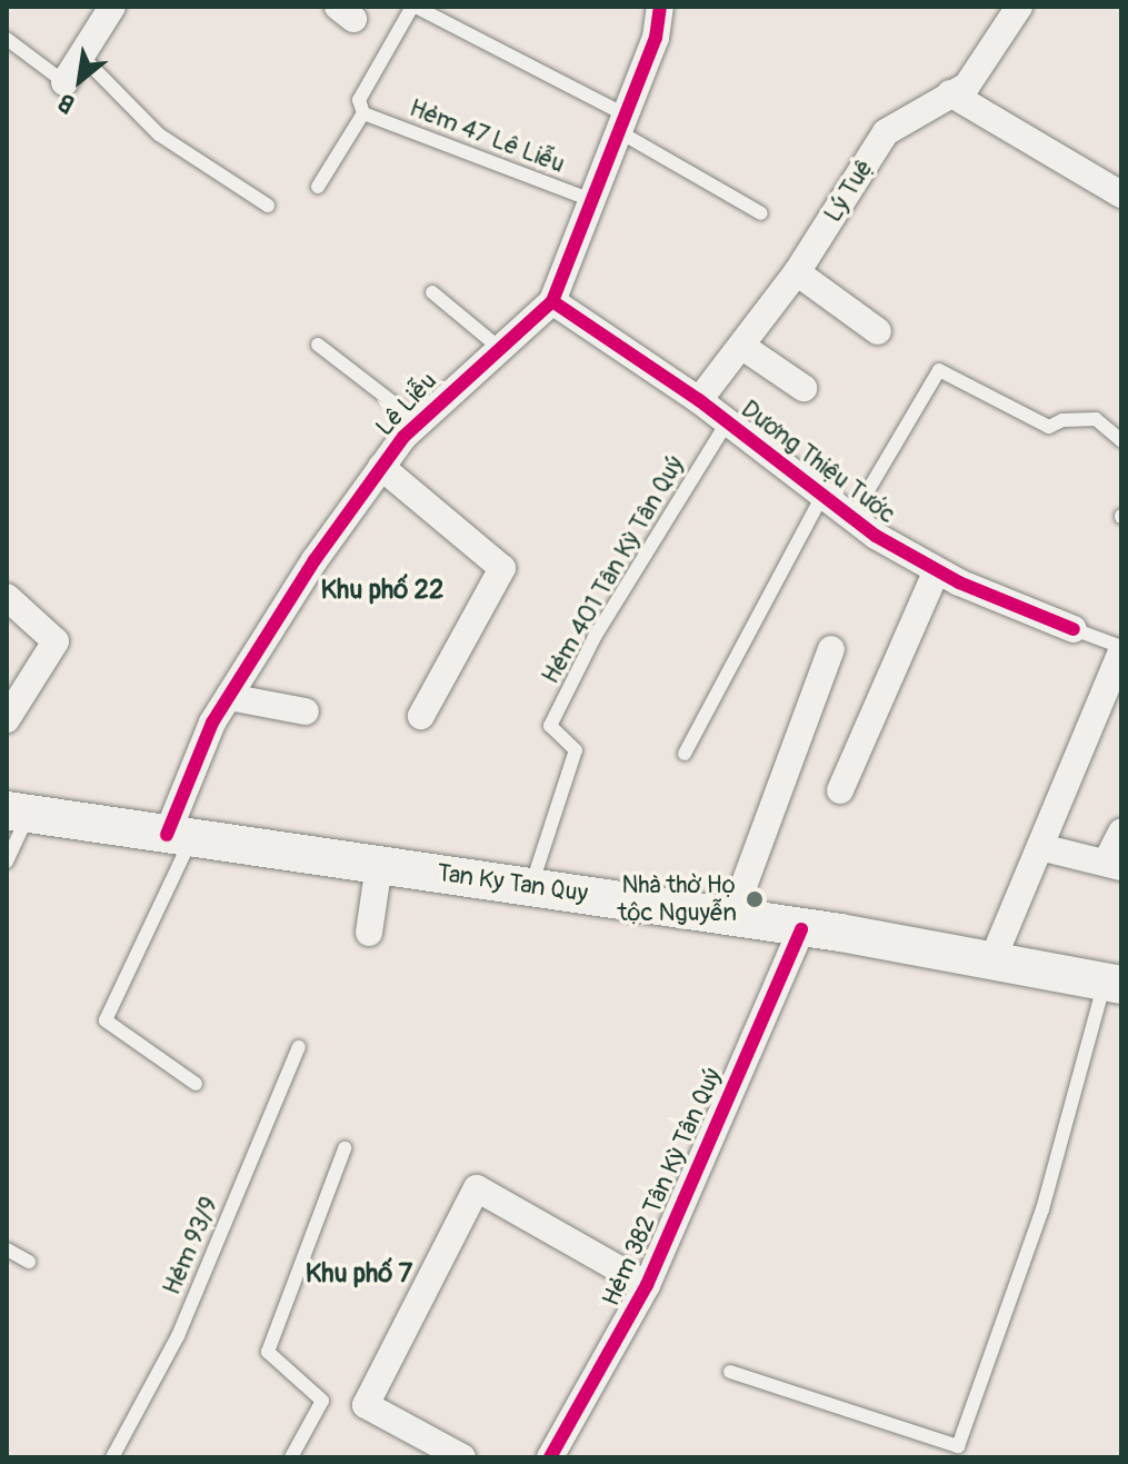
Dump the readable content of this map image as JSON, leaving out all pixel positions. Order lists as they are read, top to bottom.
{
  "streets": {
    "main road": ["Tan Ky Tan Quy"],
    "street": [
      "Lý Tuệ",
      "Lê Liễu",
      "Dương Thiệu Tước",
      "Hẻm 382 Tân Kỳ Tân Quý"
    ],
    "lane": ["Hẻm 47 Lê Liễu", "Hẻm 401 Tân Kỳ Tân Quý", "Hẻm 93/9"]
  },
  "crossings": [
    ["Hẻm 47 Lê Liễu", "Lê Liễu"],
    ["Lý Tuệ", "Dương Thiệu Tước"],
    ["Lê Liễu", "Dương Thiệu Tước"],
    ["Lê Liễu", "Tan Ky Tan Quy"],
    ["Dương Thiệu Tước", "Hẻm 401 Tân Kỳ Tân Quý"],
    ["Dương Thiệu Tước", "Tan Ky Tan Quy"],
    ["Hẻm 401 Tân Kỳ Tân Quý", "Tan Ky Tan Quy"],
    ["Tan Ky Tan Quy", "Hẻm 382 Tân Kỳ Tân Quý"]
  ],
  "districts": ["Khu phố 22", "Khu phố 7"],
  "places": ["Nhà thờ Họ tộc Nguyễn"],
  "north": "bottom left"
}
